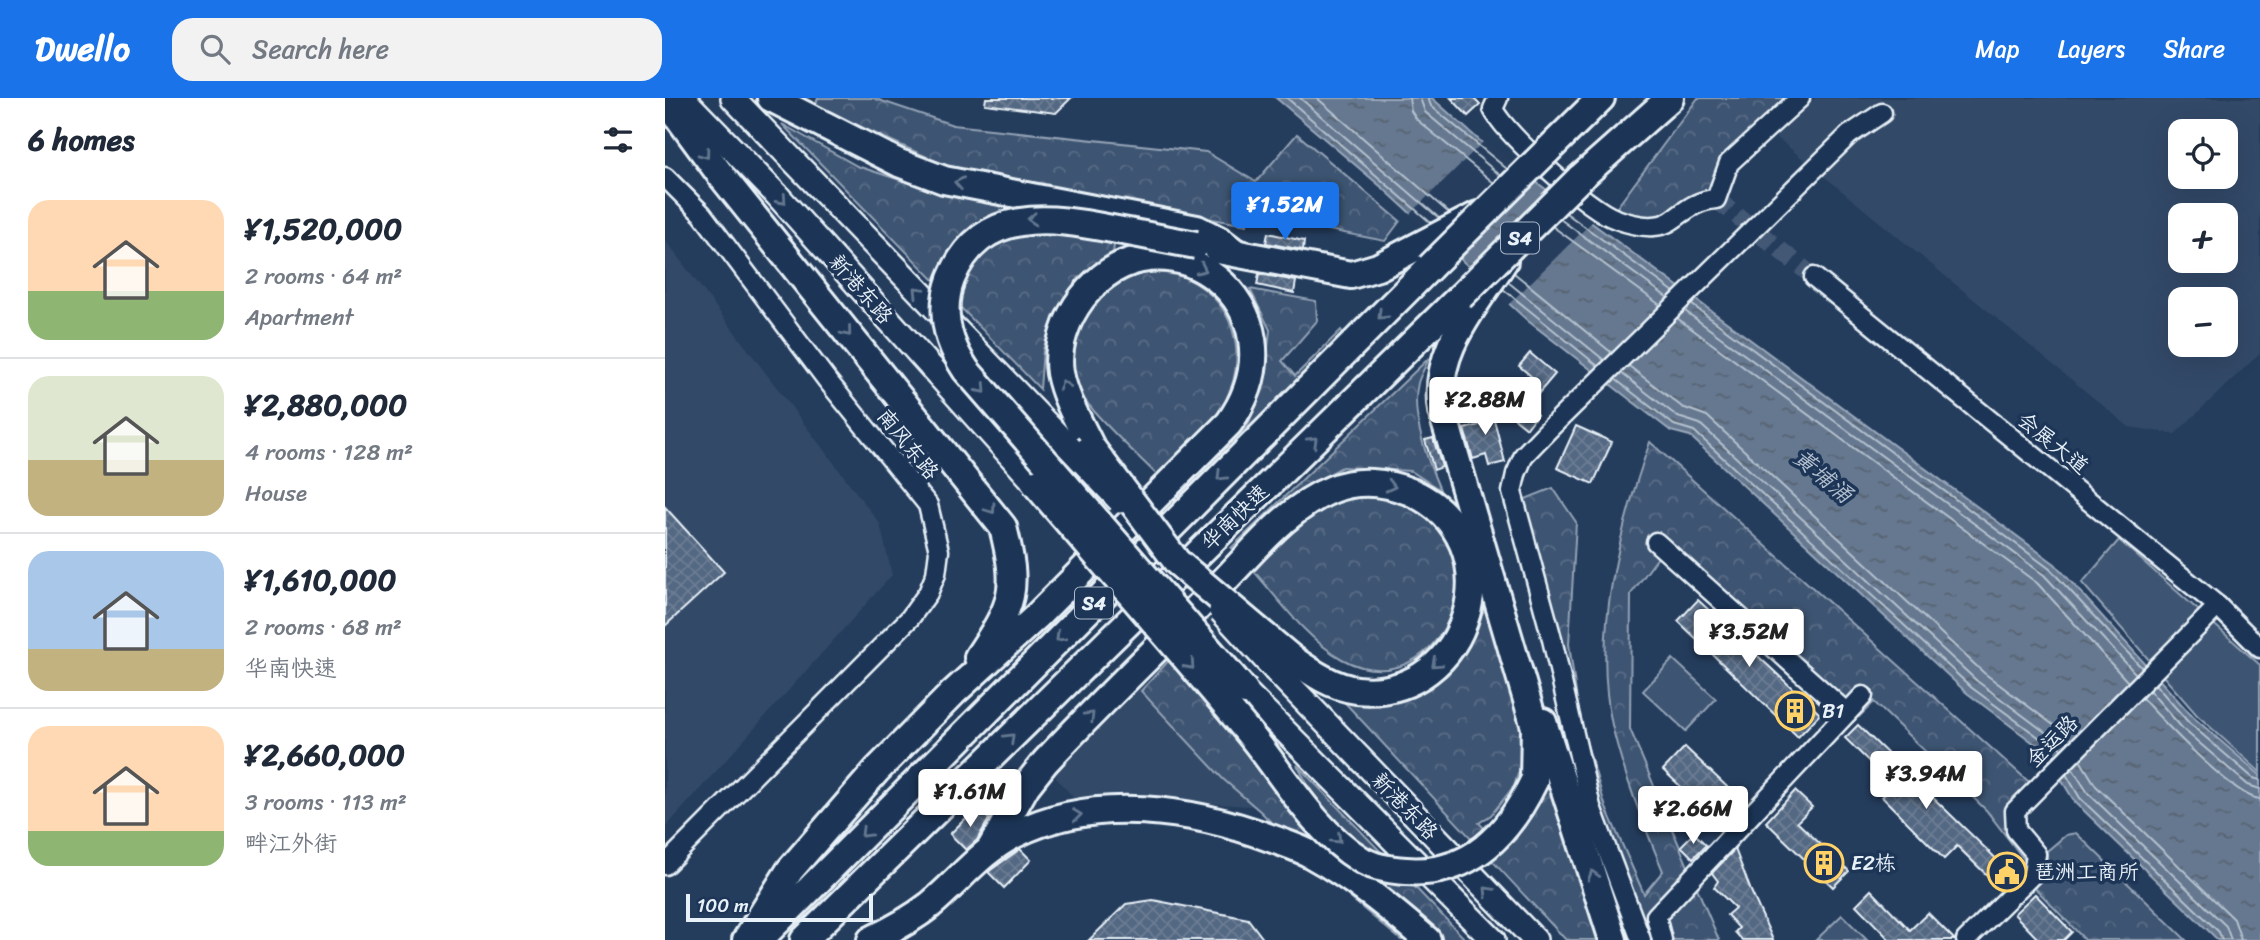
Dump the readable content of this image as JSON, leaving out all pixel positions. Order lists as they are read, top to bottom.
{
  "streets": {
    "highway": ["S4", "华南快速"],
    "main road": ["新港东路"],
    "street": ["会展大道", "南风东路", "金运路"]
  },
  "crossings": [
    ["会展大道", "金运路"]
  ],
  "water": ["黄埔涌"],
  "places": {
    "building": ["B1", "E2栋"],
    "public building": ["琶洲工商所"]
  },
  "scale_bar": "100 m",
  "page": {
    "header": "Dwello",
    "search": "Search here",
    "nav": ["Map", "Layers", "Share"],
    "heading": "6 homes",
    "map_buttons": ["+", "−"],
    "list": [
      {
        "name": "¥1,520,000",
        "note": "2 rooms · 64 m² · Apartment"
      },
      {
        "name": "¥2,880,000",
        "note": "4 rooms · 128 m² · House"
      },
      {
        "name": "¥1,610,000",
        "note": "2 rooms · 68 m² · 华南快速"
      },
      {
        "name": "¥2,660,000",
        "note": "3 rooms · 113 m² · 畔江外街"
      }
    ],
    "price": [
      "¥1.52M",
      "¥2.88M",
      "¥3.52M",
      "¥3.94M",
      "¥1.61M",
      "¥2.66M"
    ],
    "scale": "100 m"
  }
}
